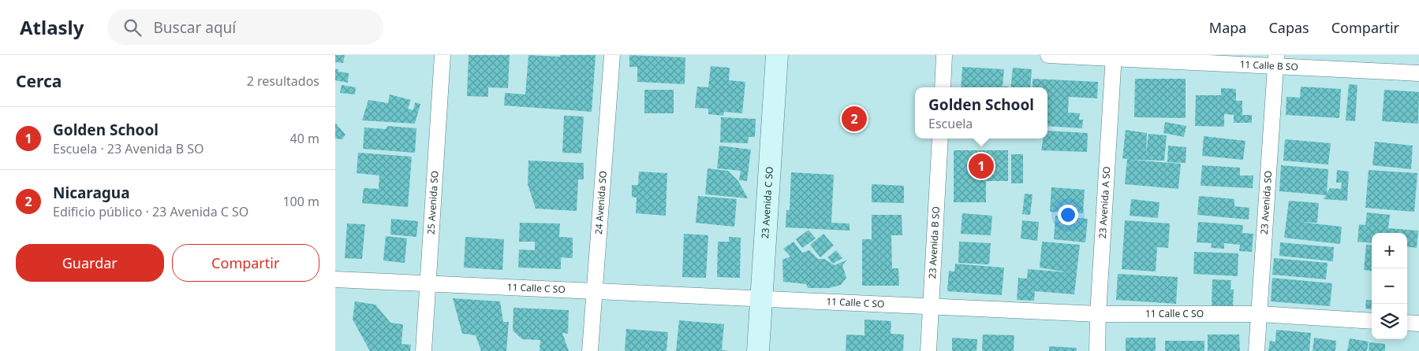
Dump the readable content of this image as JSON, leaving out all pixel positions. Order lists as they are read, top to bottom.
{
  "streets": {
    "street": [
      "11 Calle B SO",
      "25 Avenida SO",
      "24 Avenida SO",
      "23 Avenida C SO",
      "23 Avenida A SO",
      "23 Avenida SO",
      "23 Avenida B SO",
      "11 Calle C SO"
    ]
  },
  "crossings": [
    ["11 Calle B SO", "23 Avenida A SO"],
    ["11 Calle B SO", "23 Avenida SO"],
    ["25 Avenida SO", "11 Calle C SO"],
    ["24 Avenida SO", "11 Calle C SO"],
    ["23 Avenida C SO", "11 Calle C SO"],
    ["23 Avenida A SO", "11 Calle C SO"],
    ["23 Avenida SO", "11 Calle C SO"],
    ["23 Avenida B SO", "11 Calle C SO"]
  ],
  "page": {
    "header": "Atlasly",
    "search": "Buscar aquí",
    "nav": ["Mapa", "Capas", "Compartir"],
    "heading": ["Cerca", "2 resultados"],
    "popup": ["Golden School", "Escuela"],
    "pins": ["2", "1"],
    "list": [
      {
        "mark": "1",
        "name": "Golden School",
        "note": "Escuela · 23 Avenida B SO",
        "value": "40 m"
      },
      {
        "mark": "2",
        "name": "Nicaragua",
        "note": "Edificio público · 23 Avenida C SO",
        "value": "100 m"
      }
    ],
    "buttons": ["Guardar", "Compartir"],
    "map_buttons": ["+", "−"]
  }
}
